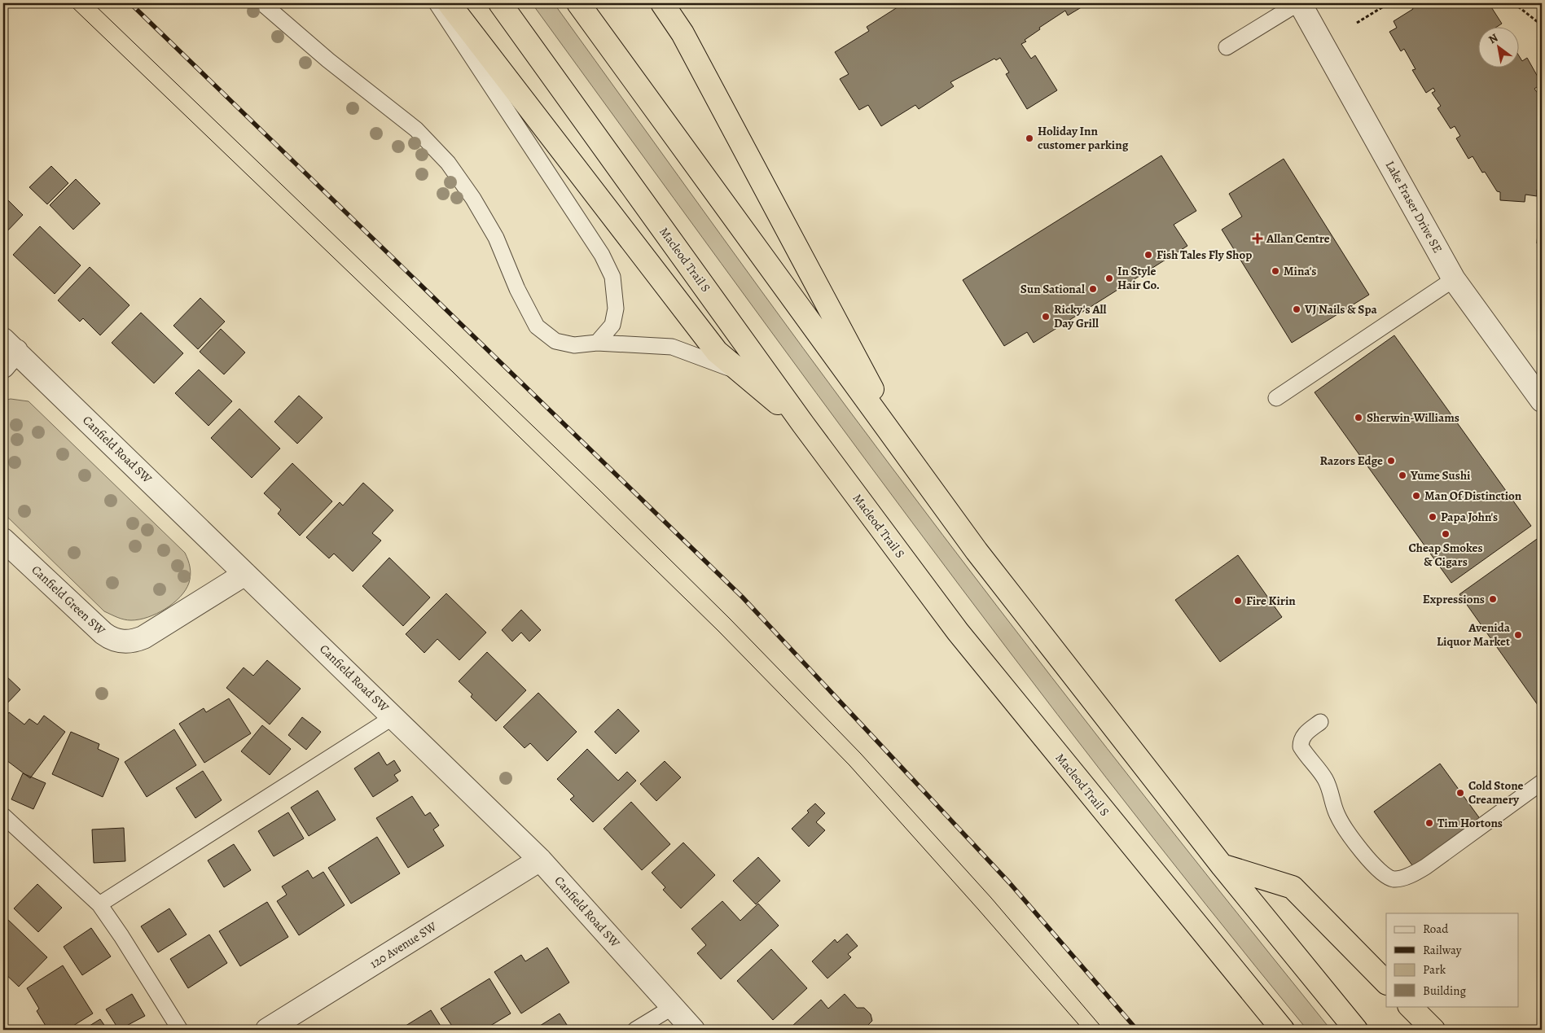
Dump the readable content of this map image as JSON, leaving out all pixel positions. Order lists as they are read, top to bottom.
{
  "streets": {
    "highway": ["Macleod Trail S"],
    "street": [
      "Lake Fraser Drive SE",
      "Canfield Road SW",
      "Canfield Green SW",
      "120 Avenue SW"
    ]
  },
  "crossings": [
    ["Canfield Road SW", "Canfield Green SW"],
    ["Canfield Road SW", "120 Avenue SW"]
  ],
  "places": {
    "other": [
      "Holiday Inn customer parking",
      "Fish Tales Fly Shop",
      "Mina's",
      "In Style Hair Co.",
      "Sun Sational",
      "VJ Nails & Spa",
      "Ricky's All Day Grill",
      "Sherwin-Williams",
      "Razors Edge",
      "Yume Sushi",
      "Man Of Distinction",
      "Papa John's",
      "Cheap Smokes & Cigars",
      "Expressions",
      "Fire Kirin",
      "Avenida Liquor Market",
      "Cold Stone Creamery",
      "Tim Hortons"
    ],
    "health": ["Allan Centre"]
  },
  "legend": [
    "Road",
    "Railway",
    "Park",
    "Building"
  ],
  "north": "top left"
}
